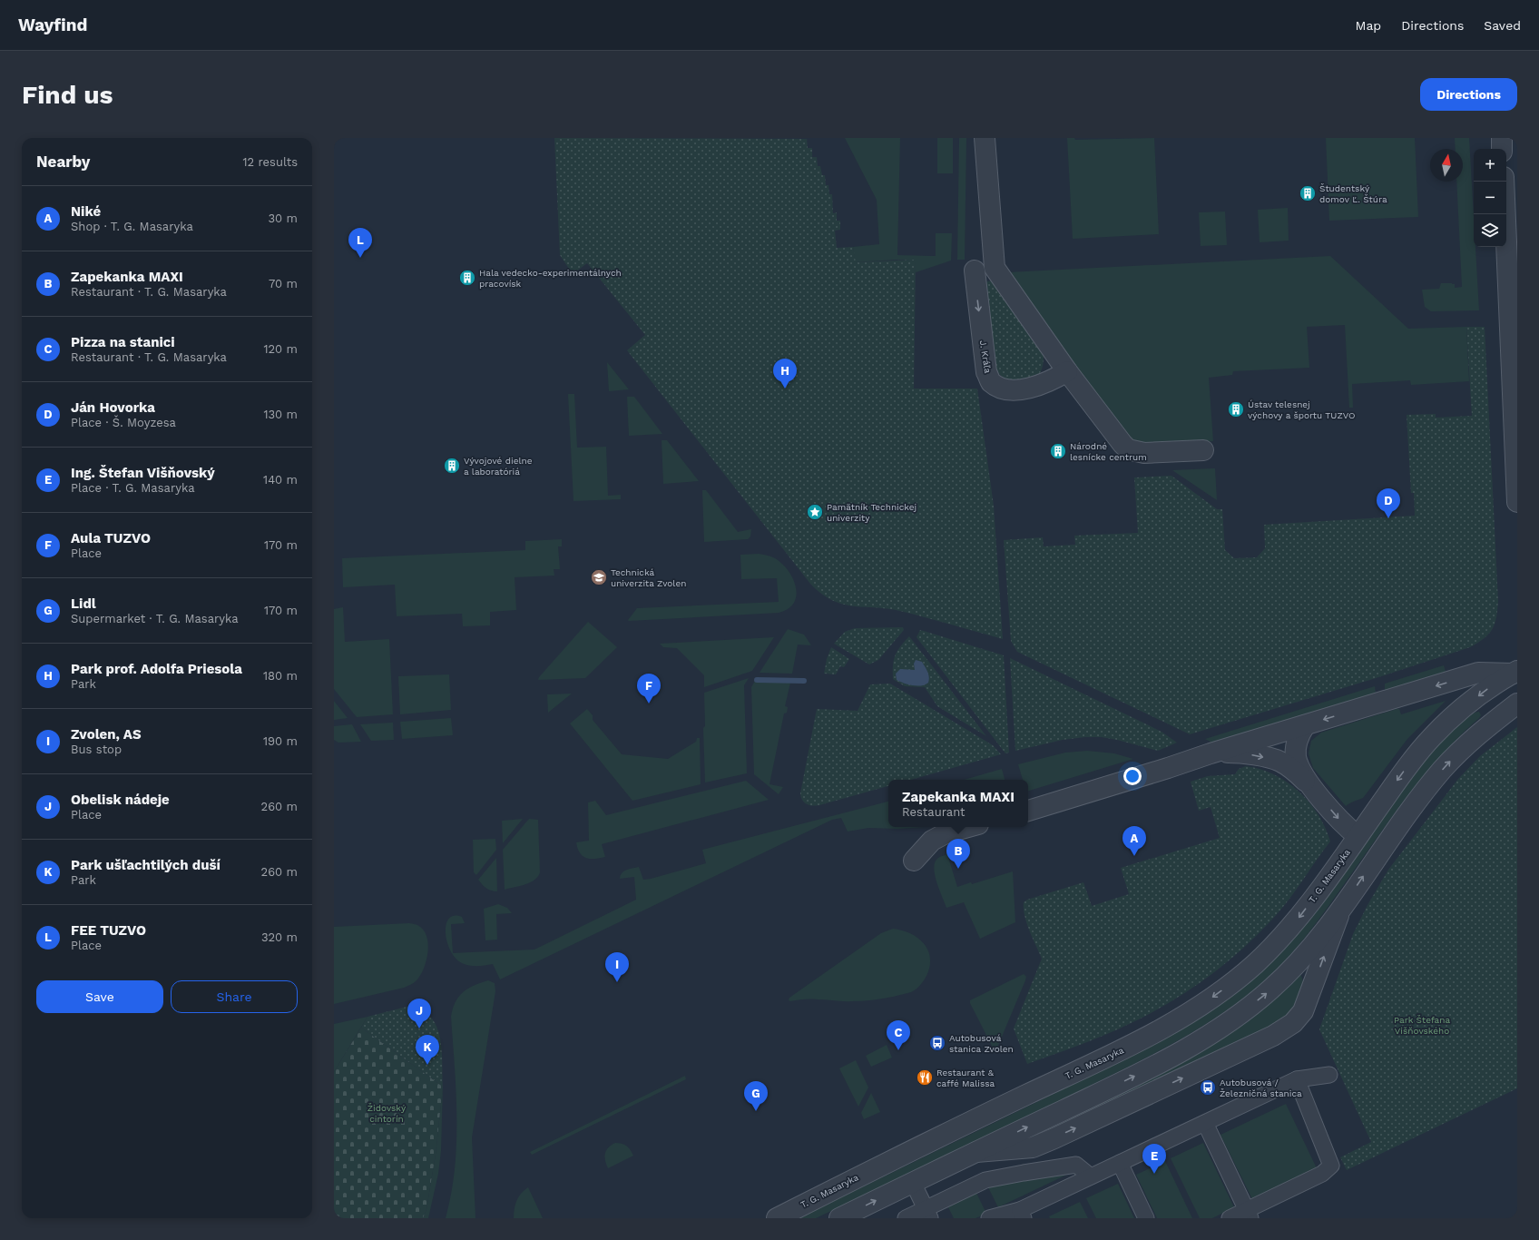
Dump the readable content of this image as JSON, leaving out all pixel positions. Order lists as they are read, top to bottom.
{
  "streets": {
    "street": ["J. Kráľa", "T. G. Masaryka"]
  },
  "parks": ["Park Štefana Višňovského", "Židovský cintorín"],
  "places": {
    "building": [
      "Študentský domov Ľ. Štúra",
      "Hala vedecko-experimentálnych pracovísk",
      "Ústav telesnej výchovy a športu TUZVO",
      "Národné lesnícke centrum",
      "Vývojové dielne a laboratóriá"
    ],
    "place": ["Pamätník Technickej univerzity"],
    "school or university": ["Technická univerzita Zvolen"],
    "bus stop": ["Autobusová stanica Zvolen", "Autobusová / Železničná stanica"],
    "restaurant": ["Restaurant & caffé Malissa"]
  },
  "north": "top",
  "page": {
    "header": "Wayfind",
    "nav": ["Map", "Directions", "Saved"],
    "buttons": [
      "Directions",
      ["Save", "Share"]
    ],
    "title": "Find us",
    "heading": ["Nearby", "12 results"],
    "map_buttons": ["+", "−"],
    "list": [
      {
        "mark": "A",
        "name": "Niké",
        "note": "Shop · T. G. Masaryka",
        "value": "30 m"
      },
      {
        "mark": "B",
        "name": "Zapekanka MAXI",
        "note": "Restaurant · T. G. Masaryka",
        "value": "70 m"
      },
      {
        "mark": "C",
        "name": "Pizza na stanici",
        "note": "Restaurant · T. G. Masaryka",
        "value": "120 m"
      },
      {
        "mark": "D",
        "name": "Ján Hovorka",
        "note": "Place · Š. Moyzesa",
        "value": "130 m"
      },
      {
        "mark": "E",
        "name": "Ing. Štefan Višňovský",
        "note": "Place · T. G. Masaryka",
        "value": "140 m"
      },
      {
        "mark": "F",
        "name": "Aula TUZVO",
        "note": "Place",
        "value": "170 m"
      },
      {
        "mark": "G",
        "name": "Lidl",
        "note": "Supermarket · T. G. Masaryka",
        "value": "170 m"
      },
      {
        "mark": "H",
        "name": "Park prof. Adolfa Priesola",
        "note": "Park",
        "value": "180 m"
      },
      {
        "mark": "I",
        "name": "Zvolen, AS",
        "note": "Bus stop",
        "value": "190 m"
      },
      {
        "mark": "J",
        "name": "Obelisk nádeje",
        "note": "Place",
        "value": "260 m"
      },
      {
        "mark": "K",
        "name": "Park ušľachtilých duší",
        "note": "Park",
        "value": "260 m"
      },
      {
        "mark": "L",
        "name": "FEE TUZVO",
        "note": "Place",
        "value": "320 m"
      }
    ],
    "pins": [
      "L",
      "H",
      "D",
      "F",
      "A",
      "B",
      "I",
      "J",
      "C",
      "K",
      "G",
      "E"
    ],
    "popup": ["Zapekanka MAXI", "Restaurant"]
  }
}
